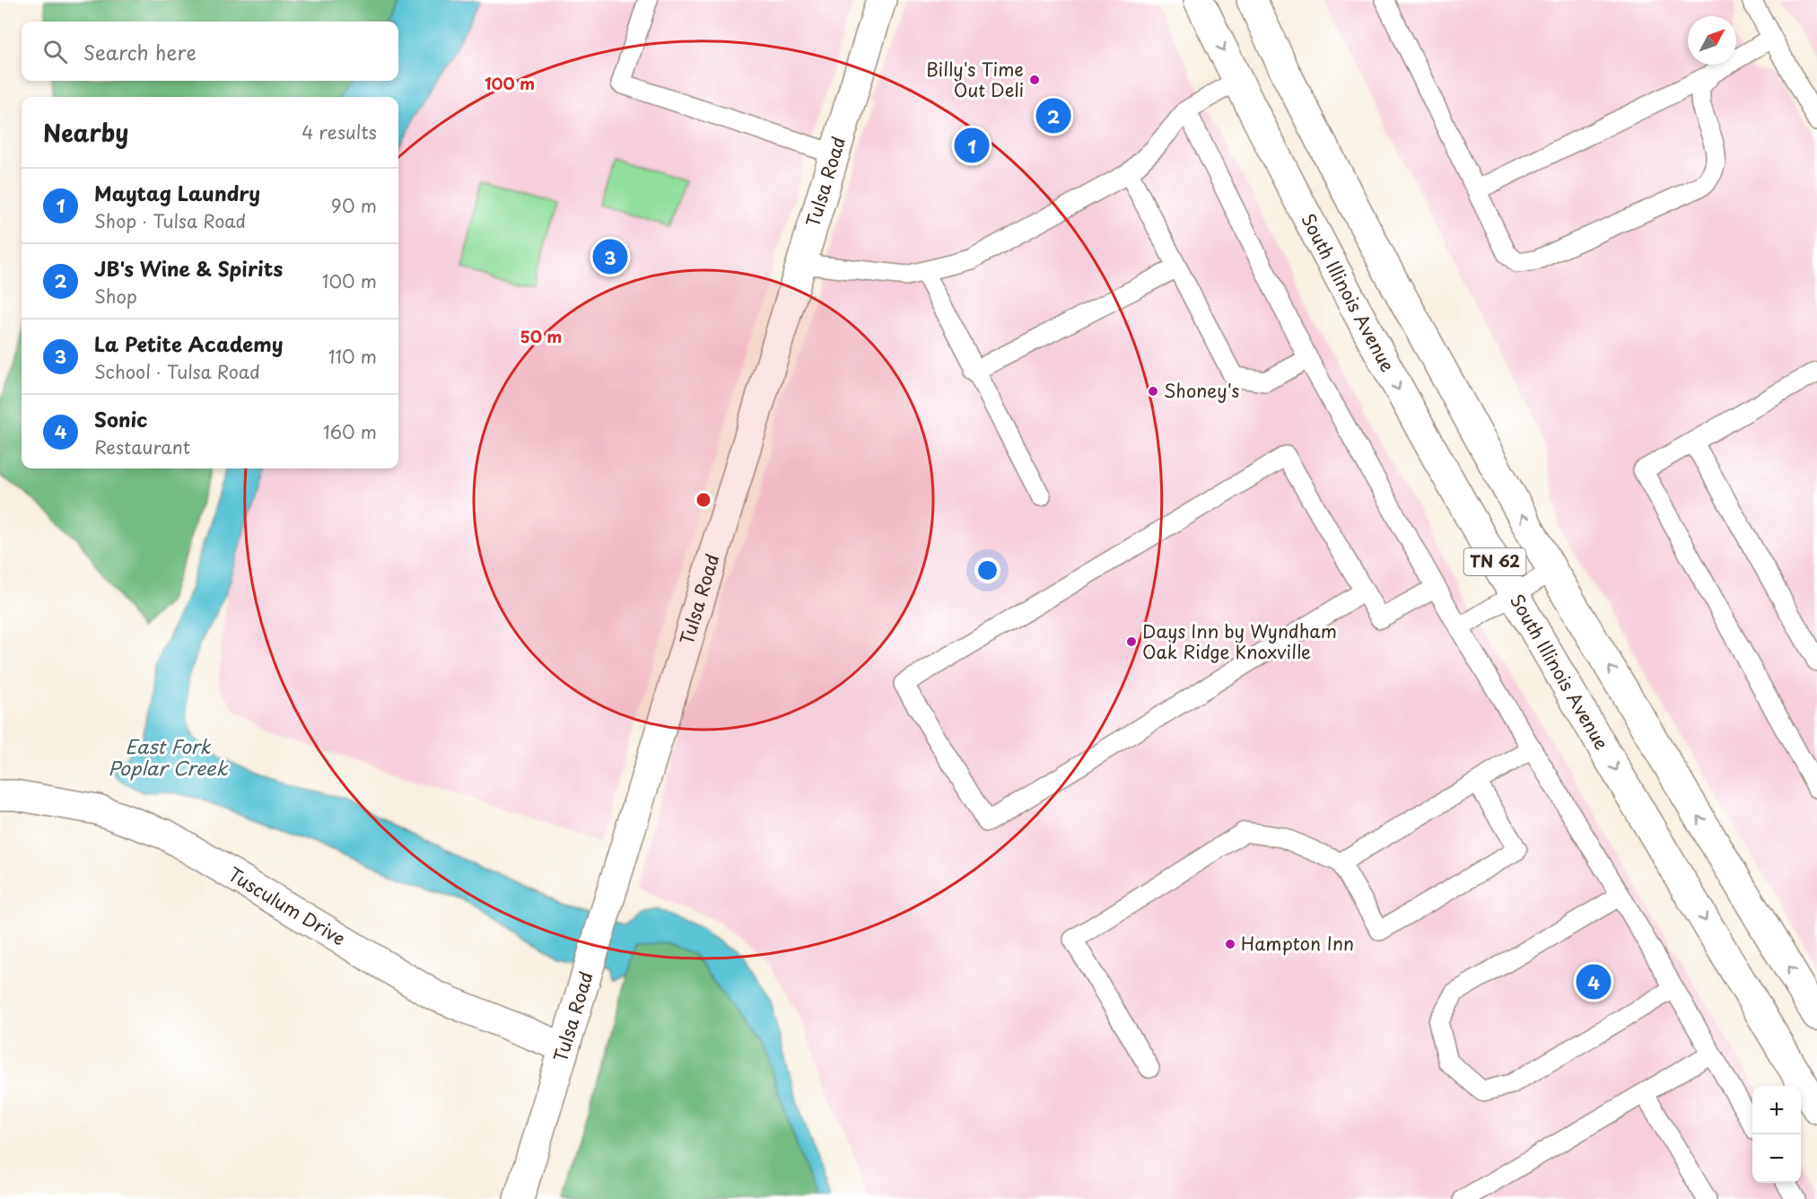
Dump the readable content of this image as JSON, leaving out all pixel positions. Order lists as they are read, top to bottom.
{
  "streets": {
    "main road": [
      "Tulsa Road",
      "South Illinois Avenue",
      "TN 62",
      "Tusculum Drive"
    ]
  },
  "crossings": [
    ["Tulsa Road", "Tusculum Drive"]
  ],
  "water": ["East Fork Poplar Creek"],
  "places": [
    "Billy's Time Out Deli",
    "Shoney's",
    "Days Inn by Wyndham Oak Ridge Knoxville",
    "Hampton Inn"
  ],
  "north": "top right",
  "page": {
    "search": "Search here",
    "pins": [
      "2",
      "1",
      "3",
      "4"
    ],
    "heading": ["Nearby", "4 results"],
    "list": [
      {
        "mark": "1",
        "name": "Maytag Laundry",
        "note": "Shop · Tulsa Road",
        "value": "90 m"
      },
      {
        "mark": "2",
        "name": "JB's Wine & Spirits",
        "note": "Shop",
        "value": "100 m"
      },
      {
        "mark": "3",
        "name": "La Petite Academy",
        "note": "School · Tulsa Road",
        "value": "110 m"
      },
      {
        "mark": "4",
        "name": "Sonic",
        "note": "Restaurant",
        "value": "160 m"
      }
    ],
    "map_buttons": ["+", "−"]
  },
  "rings": ["100 m", "50 m"]
}
